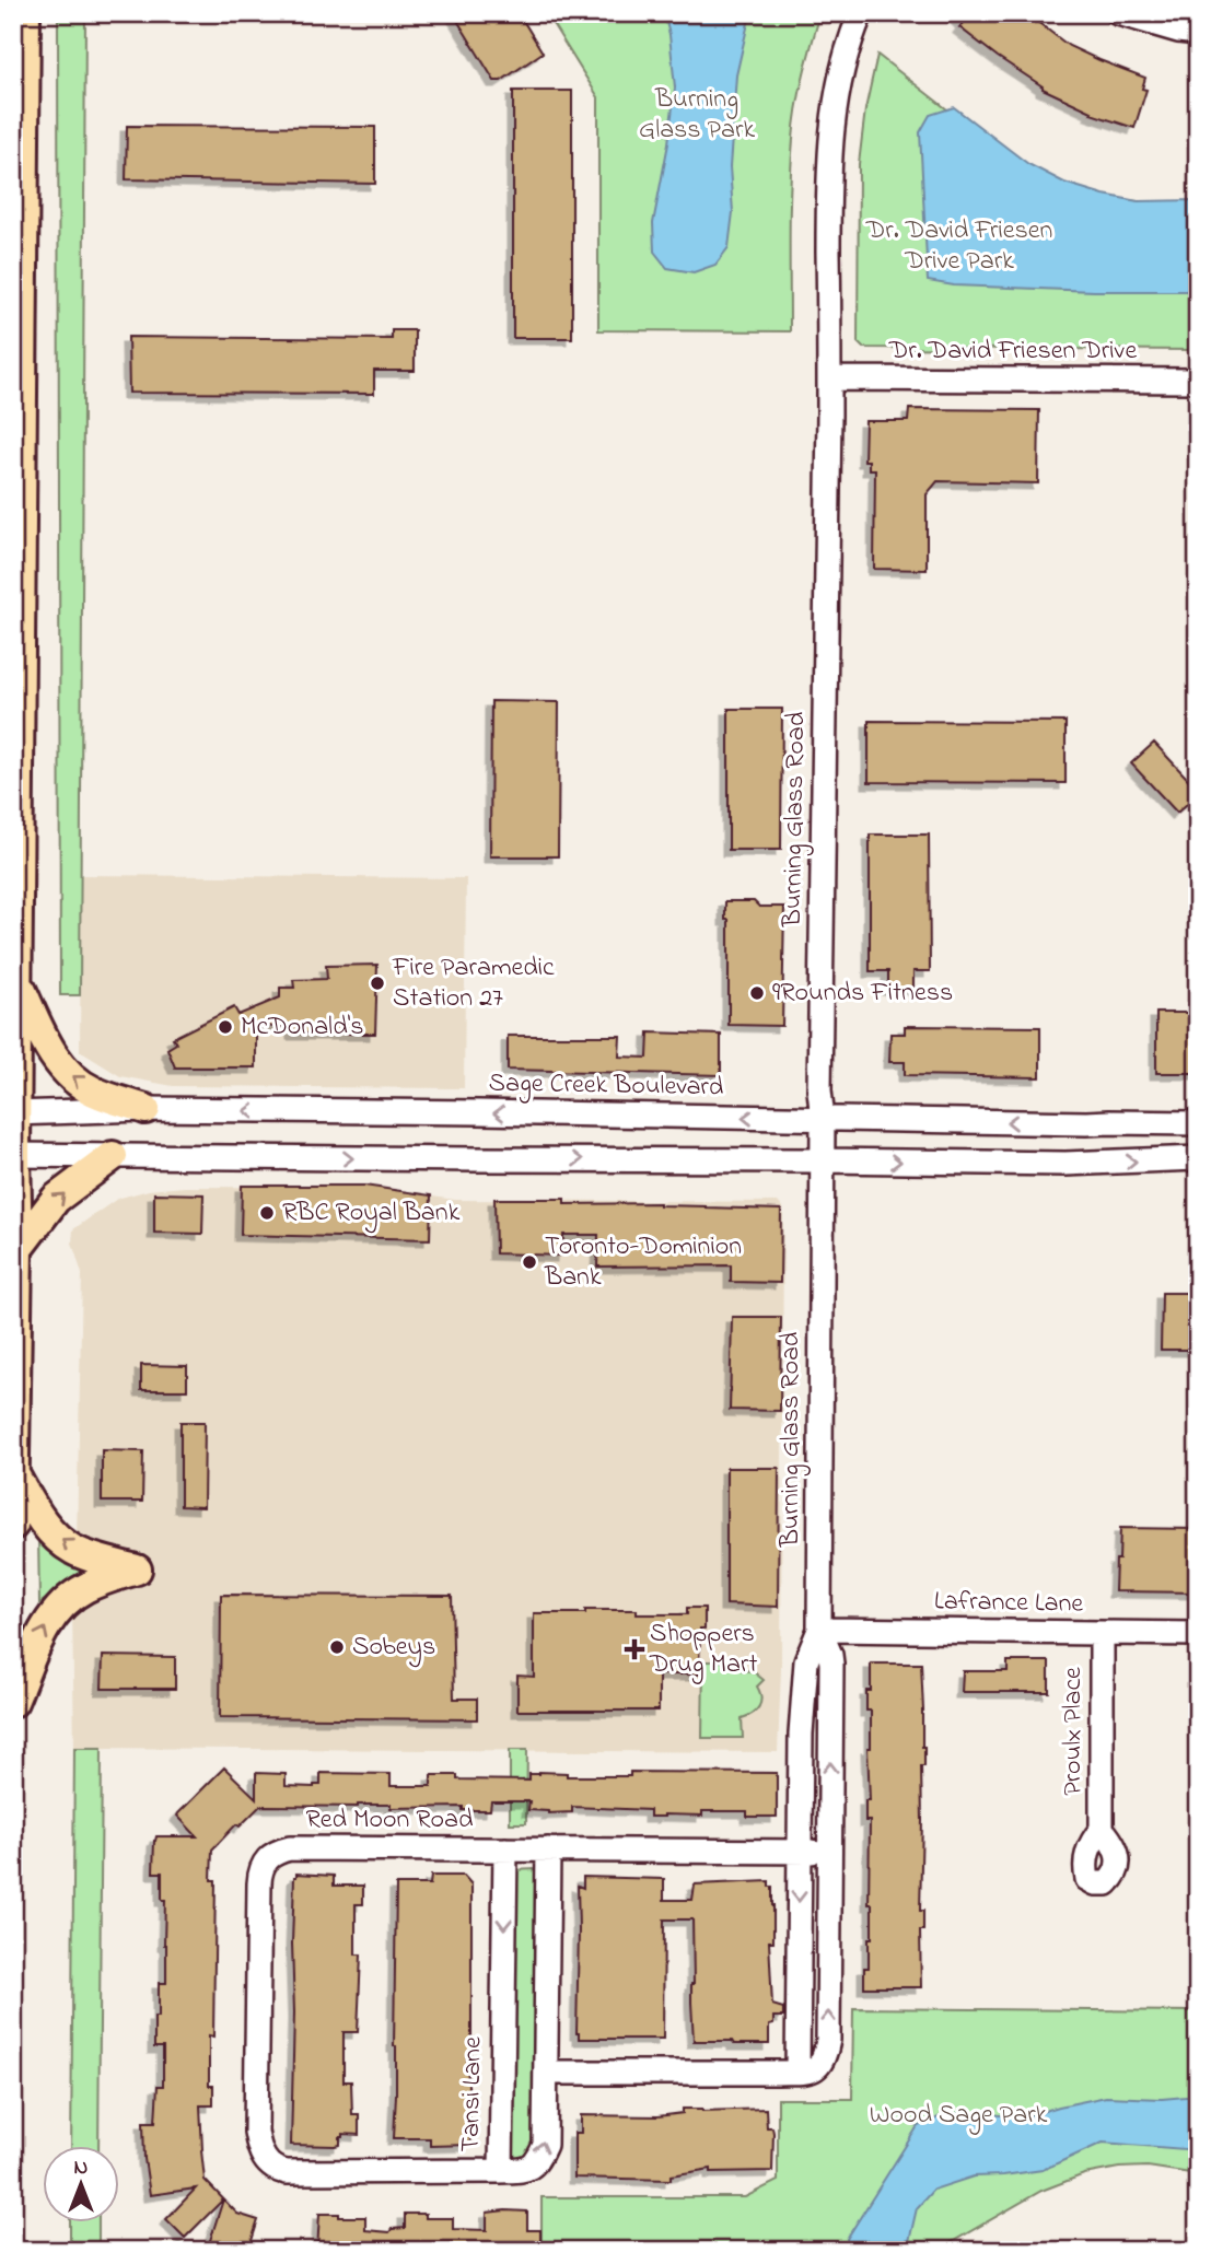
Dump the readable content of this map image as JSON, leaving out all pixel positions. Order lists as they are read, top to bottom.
{
  "streets": {
    "street": [
      "Dr. David Friesen Drive",
      "Burning Glass Road",
      "Sage Creek Boulevard",
      "Lafrance Lane",
      "Proulx Place",
      "Red Moon Road",
      "Tansi Lane"
    ]
  },
  "crossings": [
    ["Dr. David Friesen Drive", "Burning Glass Road"],
    ["Burning Glass Road", "Sage Creek Boulevard"],
    ["Burning Glass Road", "Lafrance Lane"],
    ["Burning Glass Road", "Red Moon Road"],
    ["Lafrance Lane", "Proulx Place"],
    ["Red Moon Road", "Tansi Lane"]
  ],
  "parks": ["Burning Glass Park", "Dr. David Friesen Drive Park", "Wood Sage Park"],
  "places": {
    "other": [
      "Fire Paramedic Station 27",
      "9Rounds Fitness",
      "McDonald's",
      "RBC Royal Bank",
      "Toronto-Dominion Bank",
      "Sobeys"
    ],
    "health": ["Shoppers Drug Mart"]
  },
  "north": "top"
}
